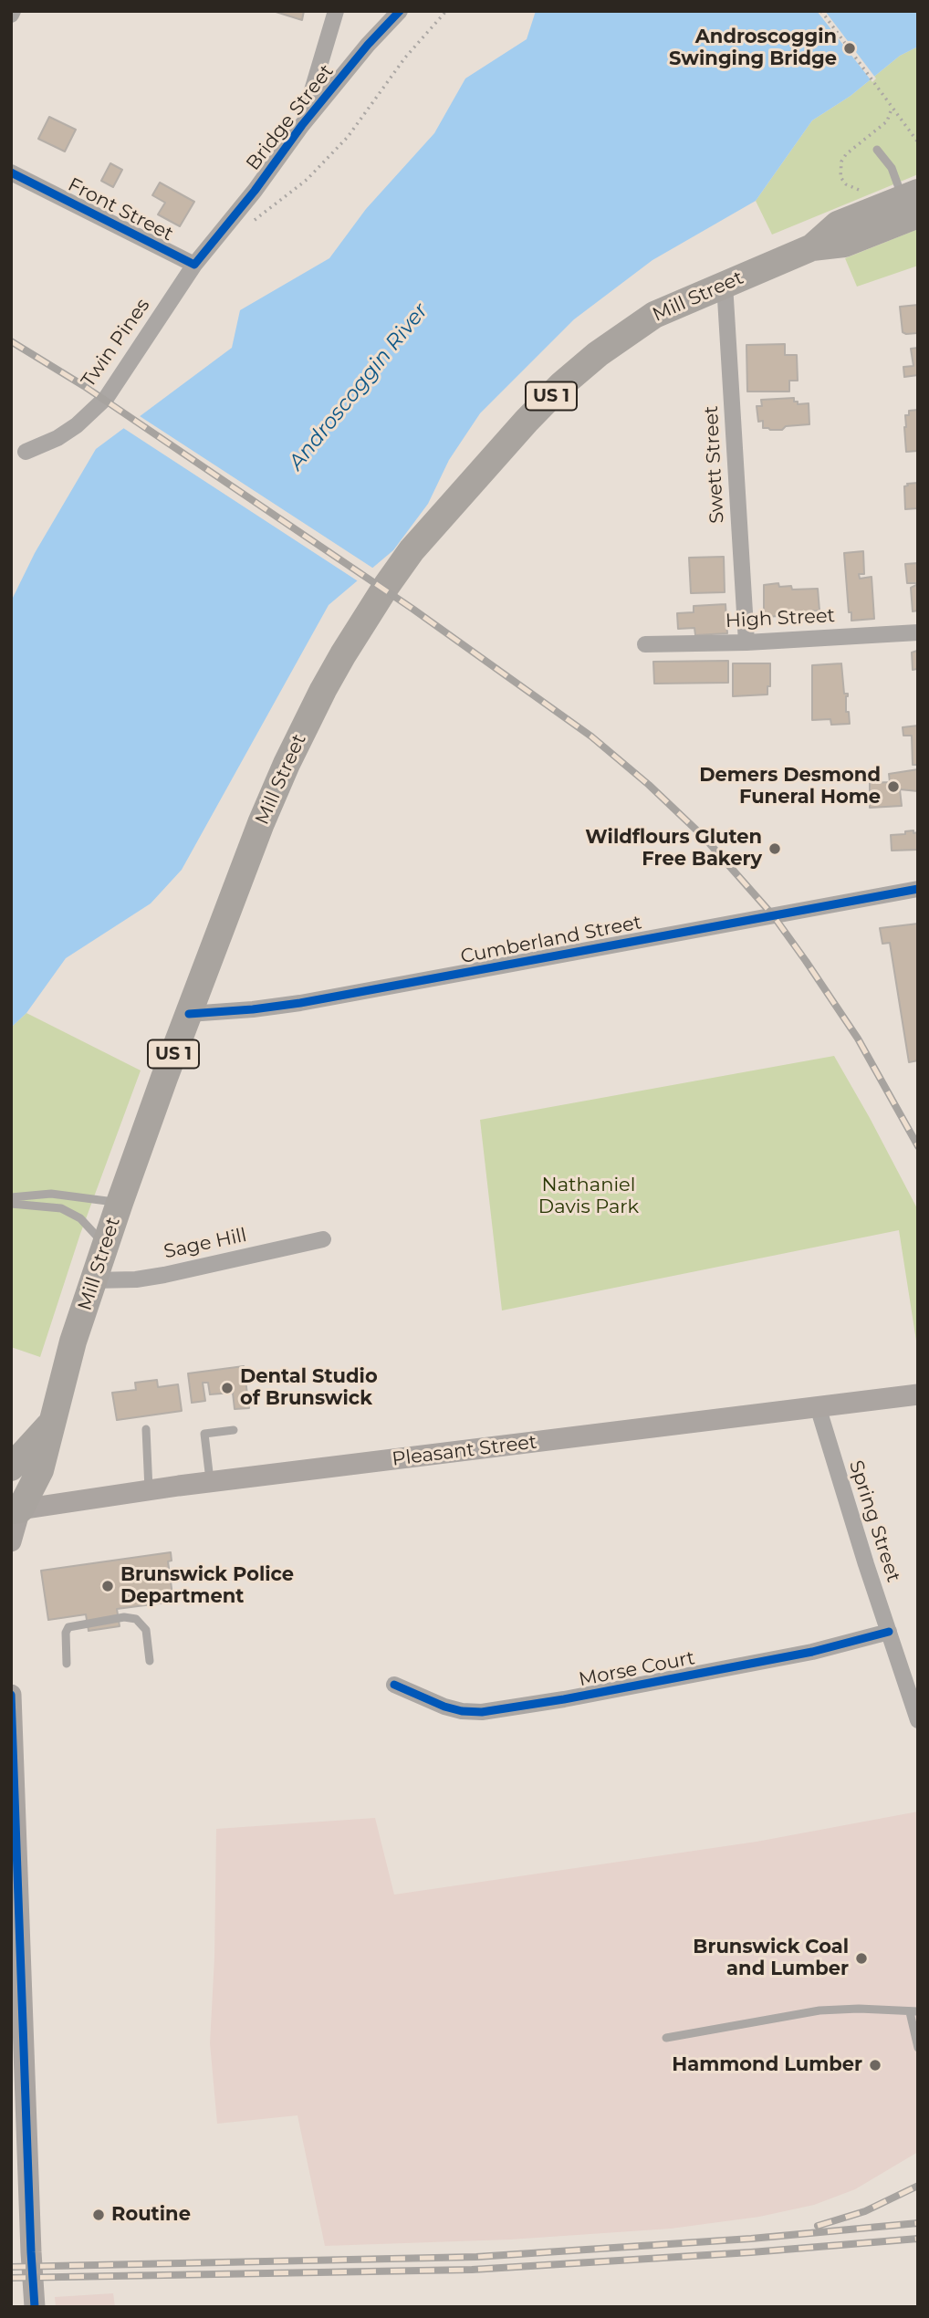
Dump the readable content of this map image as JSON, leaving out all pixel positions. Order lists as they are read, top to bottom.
{
  "streets": {
    "highway": ["Mill Street", "US 1"],
    "main road": ["Pleasant Street"],
    "street": [
      "Bridge Street",
      "Front Street",
      "Twin Pines",
      "Swett Street",
      "High Street",
      "Cumberland Street",
      "Sage Hill",
      "Spring Street",
      "Morse Court"
    ]
  },
  "crossings": [
    ["Bridge Street", "Front Street"],
    ["Bridge Street", "Twin Pines"],
    ["Front Street", "Twin Pines"],
    ["Mill Street", "US 1"],
    ["Mill Street", "Swett Street"],
    ["Mill Street", "Cumberland Street"],
    ["Mill Street", "Sage Hill"],
    ["Mill Street", "Pleasant Street"],
    ["Swett Street", "High Street"],
    ["Pleasant Street", "Spring Street"],
    ["Spring Street", "Morse Court"]
  ],
  "water": ["Androscoggin River"],
  "parks": ["Nathaniel Davis Park"],
  "places": [
    "Androscoggin Swinging Bridge",
    "Demers Desmond Funeral Home",
    "Wildflours Gluten Free Bakery",
    "Dental Studio of Brunswick",
    "Brunswick Police Department",
    "Brunswick Coal and Lumber",
    "Hammond Lumber",
    "Routine"
  ]
}
